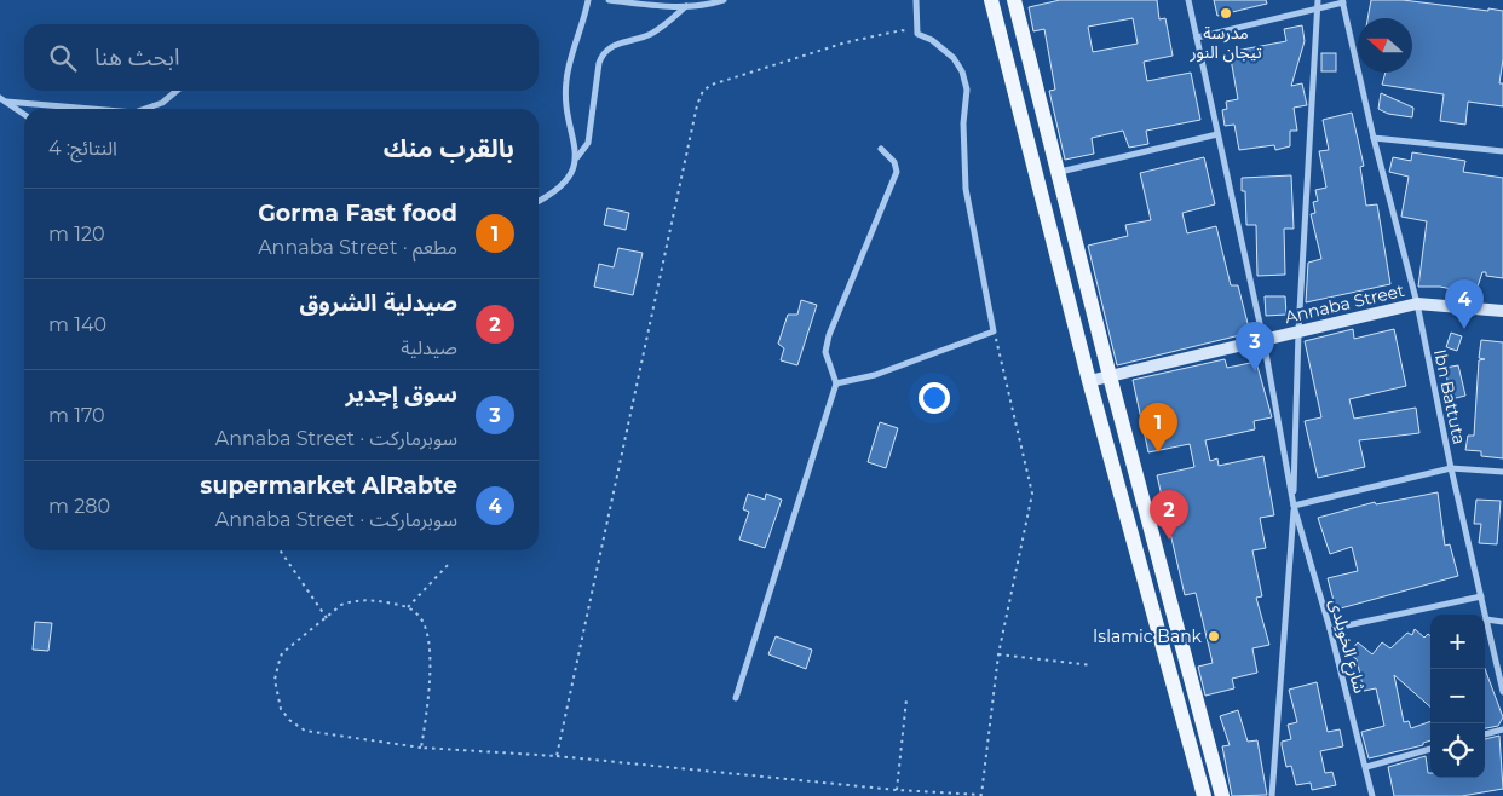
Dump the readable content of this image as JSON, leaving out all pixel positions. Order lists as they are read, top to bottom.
{
  "streets": {
    "street": ["Annaba Street", "Ibn Battuta", "شارع الخويلدى"]
  },
  "crossings": [
    ["Annaba Street", "Ibn Battuta"]
  ],
  "places": ["مدرسة تيجان النور", "Islamic Bank"],
  "north": "left",
  "page": {
    "search": "ابحث هنا",
    "heading": ["بالقرب منك", "النتائج: 4"],
    "list": [
      {
        "mark": "1",
        "name": "Gorma Fast food",
        "note": "مطعم · Annaba Street",
        "value": "120 m"
      },
      {
        "mark": "2",
        "name": "صيدلية الشروق",
        "note": "صيدلية",
        "value": "140 m"
      },
      {
        "mark": "3",
        "name": "سوق إجدير",
        "note": "سوبرماركت · Annaba Street",
        "value": "170 m"
      },
      {
        "mark": "4",
        "name": "supermarket AlRabte",
        "note": "سوبرماركت · Annaba Street",
        "value": "280 m"
      }
    ],
    "pins": [
      "4",
      "3",
      "1",
      "2"
    ],
    "map_buttons": ["+", "−"]
  }
}
